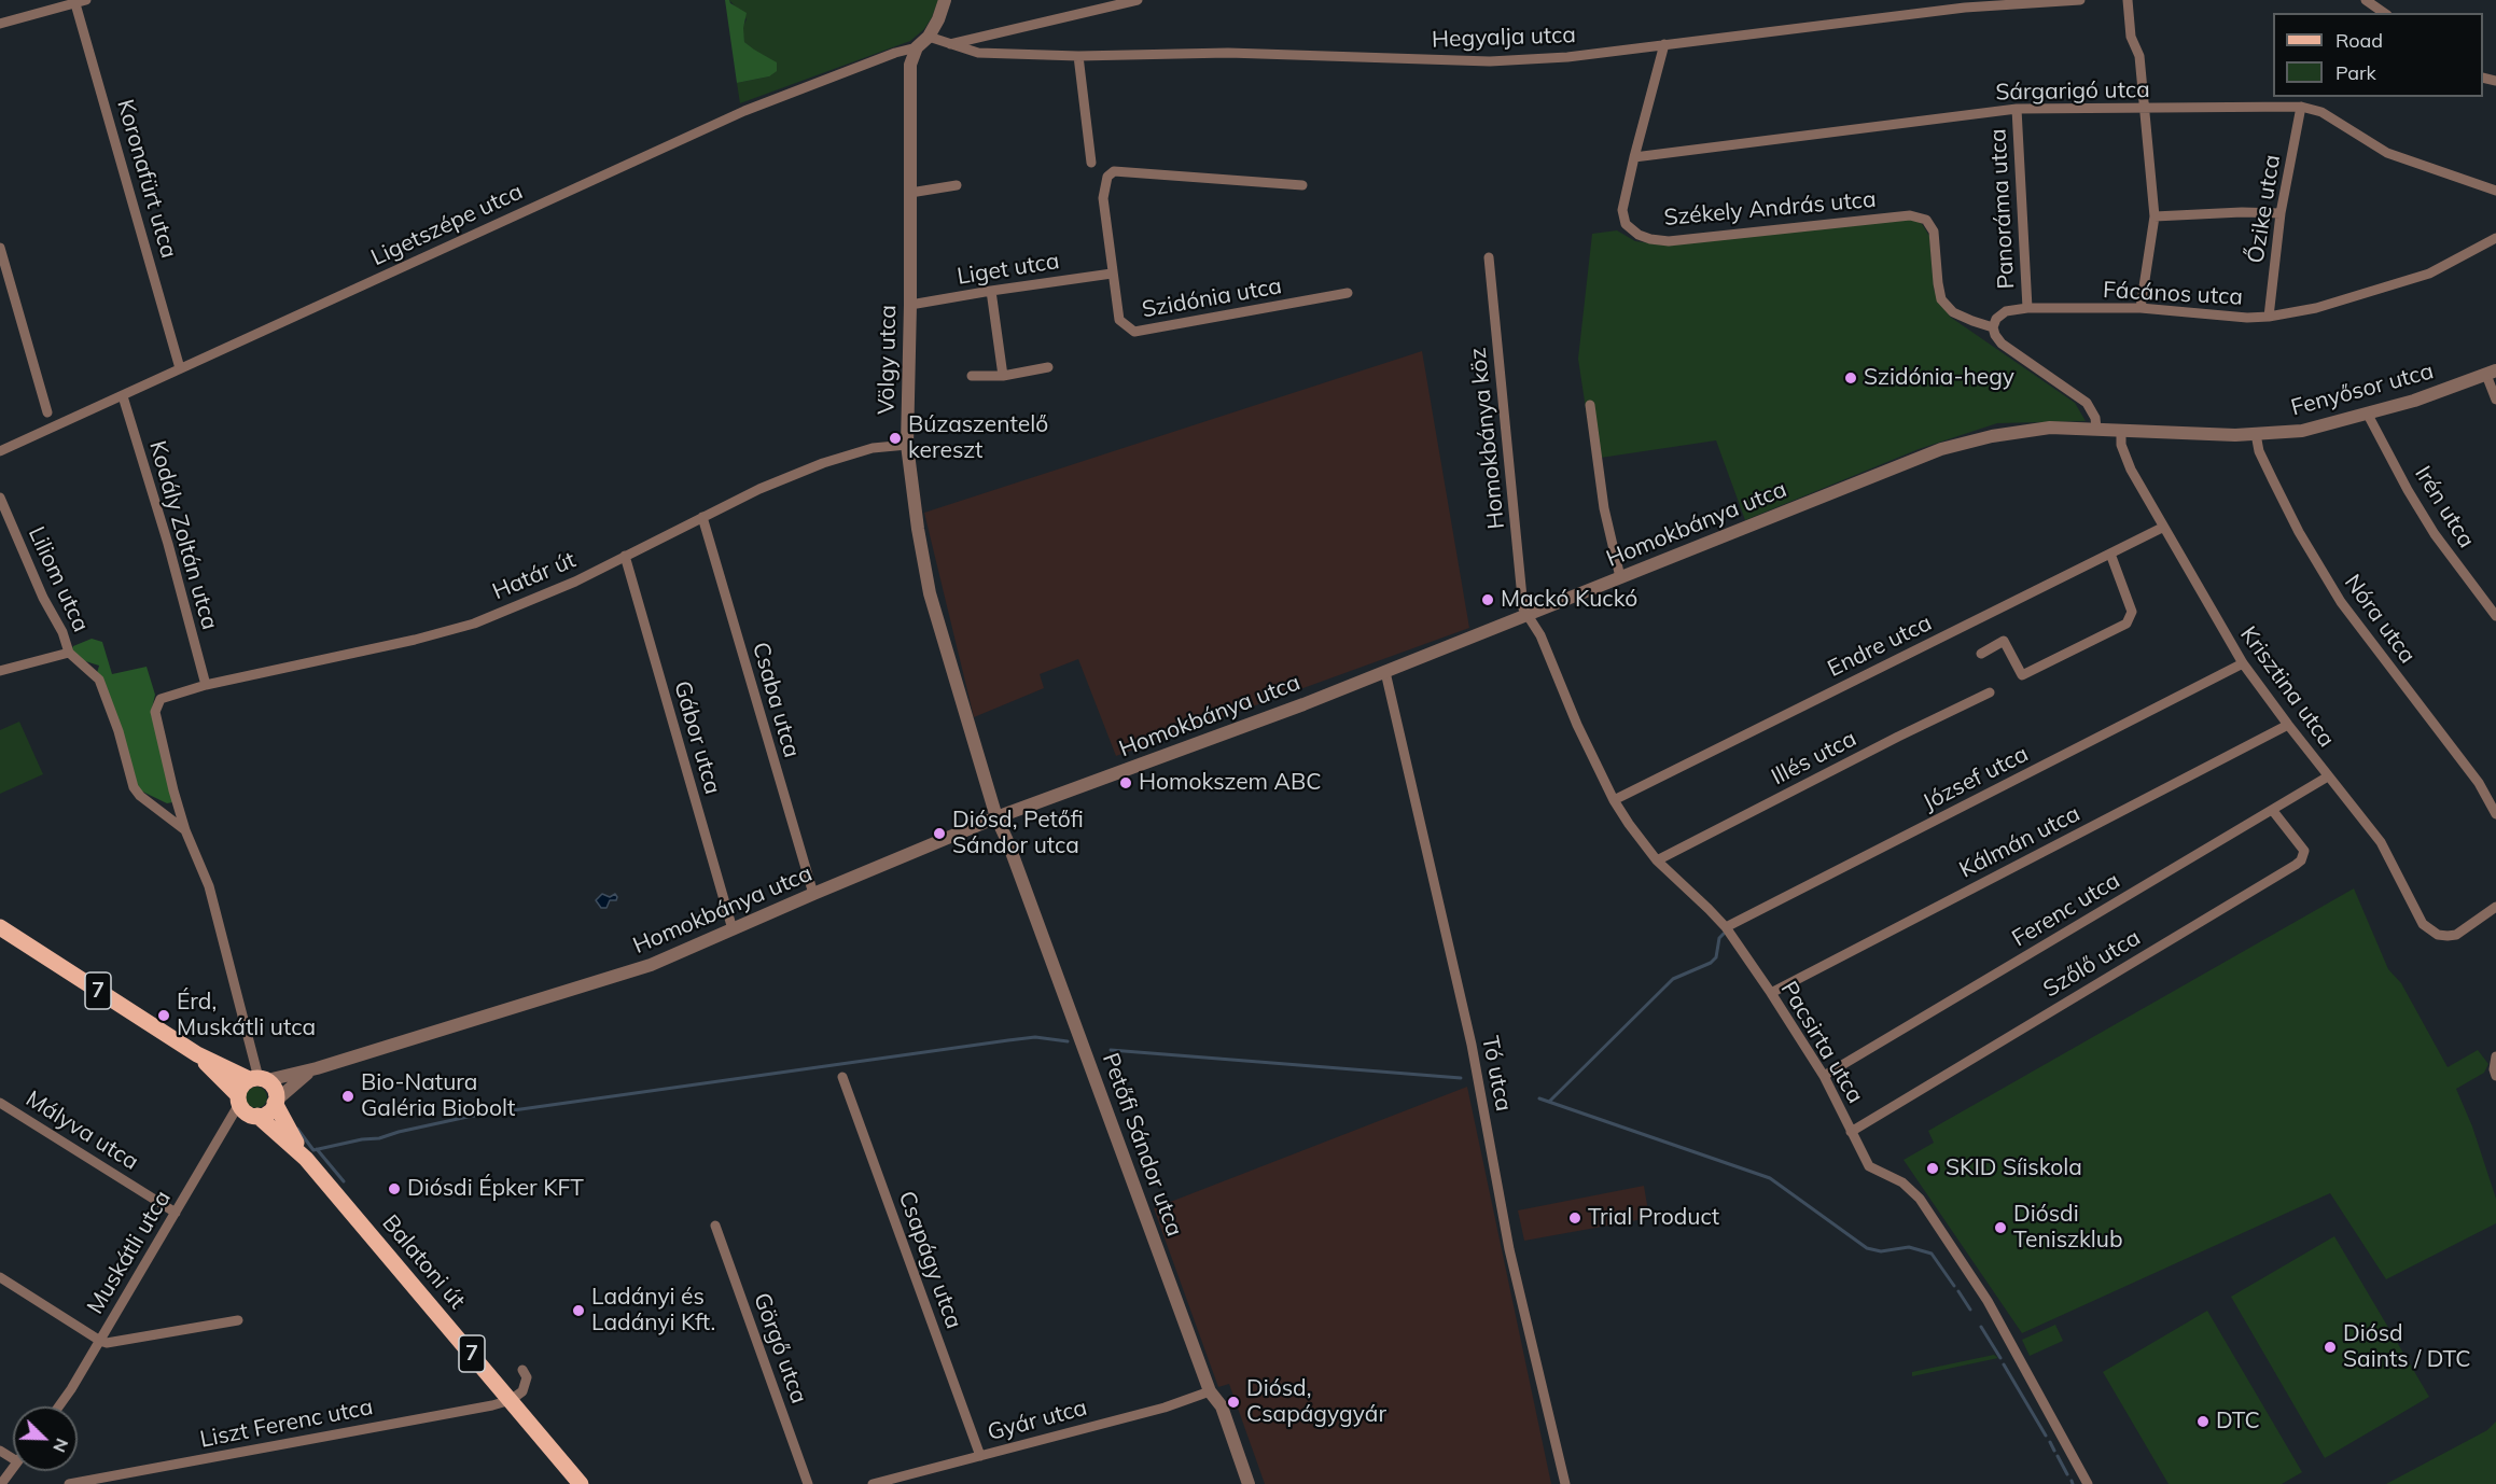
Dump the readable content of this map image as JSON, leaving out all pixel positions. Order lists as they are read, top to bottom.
{
  "streets": {
    "main road": ["7", "Balatoni út"],
    "street": [
      "Hegyalja utca",
      "Sárgarigó utca",
      "Koronafürt utca",
      "Székely András utca",
      "Panoráma utca",
      "Őzike utca",
      "Ligetszépe utca",
      "Liget utca",
      "Fácános utca",
      "Szidónia utca",
      "Völgy utca",
      "Fenyősor utca",
      "Homokbánya köz",
      "Irén utca",
      "Homokbánya utca",
      "Kodály Zoltán utca",
      "Határ út",
      "Liliom utca",
      "Nóra utca",
      "Endre utca",
      "Krisztina utca",
      "Csaba utca",
      "Gábor utca",
      "Illés utca",
      "József utca",
      "Kálmán utca",
      "Ferenc utca",
      "Szőlő utca",
      "Pacsirta utca",
      "Tó utca",
      "Mályva utca",
      "Petőfi Sándor utca",
      "Muskátli utca",
      "Csapágy utca",
      "Görgő utca",
      "Gyár utca",
      "Liszt Ferenc utca"
    ]
  },
  "crossings": [
    ["Hegyalja utca", "Székely András utca"],
    ["Sárgarigó utca", "Székely András utca"],
    ["Sárgarigó utca", "Panoráma utca"],
    ["Sárgarigó utca", "Őzike utca"],
    ["Koronafürt utca", "Ligetszépe utca"],
    ["Székely András utca", "Fácános utca"],
    ["Panoráma utca", "Fácános utca"],
    ["Őzike utca", "Fácános utca"],
    ["Ligetszépe utca", "Völgy utca"],
    ["Ligetszépe utca", "Kodály Zoltán utca"],
    ["Liget utca", "Szidónia utca"],
    ["Liget utca", "Völgy utca"],
    ["Völgy utca", "Homokbánya utca"],
    ["Völgy utca", "Határ út"],
    ["Völgy utca", "Petőfi Sándor utca"],
    ["Fenyősor utca", "Irén utca"],
    ["Fenyősor utca", "Homokbánya utca"],
    ["Fenyősor utca", "Nóra utca"],
    ["Fenyősor utca", "Krisztina utca"],
    ["Homokbánya köz", "Homokbánya utca"],
    ["Homokbánya köz", "Pacsirta utca"],
    ["Homokbánya utca", "Liliom utca"],
    ["Homokbánya utca", "Krisztina utca"],
    ["Homokbánya utca", "Csaba utca"],
    ["Homokbánya utca", "Gábor utca"],
    ["Homokbánya utca", "7"],
    ["Homokbánya utca", "Pacsirta utca"],
    ["Homokbánya utca", "Tó utca"],
    ["Homokbánya utca", "Petőfi Sándor utca"],
    ["Homokbánya utca", "Muskátli utca"],
    ["Homokbánya utca", "Balatoni út"],
    ["Kodály Zoltán utca", "Határ út"],
    ["Határ út", "Liliom utca"],
    ["Határ út", "Csaba utca"],
    ["Határ út", "Gábor utca"],
    ["Liliom utca", "7"],
    ["Liliom utca", "Muskátli utca"],
    ["Liliom utca", "Balatoni út"],
    ["Endre utca", "Krisztina utca"],
    ["Endre utca", "Pacsirta utca"],
    ["Krisztina utca", "József utca"],
    ["Krisztina utca", "Kálmán utca"],
    ["Krisztina utca", "Ferenc utca"],
    ["Illés utca", "Pacsirta utca"],
    ["József utca", "Pacsirta utca"],
    ["Kálmán utca", "Pacsirta utca"],
    ["Ferenc utca", "Szőlő utca"],
    ["Ferenc utca", "Pacsirta utca"],
    ["Szőlő utca", "Pacsirta utca"],
    ["7", "Muskátli utca"],
    ["7", "Balatoni út"],
    ["Mályva utca", "Muskátli utca"],
    ["Petőfi Sándor utca", "Gyár utca"],
    ["Muskátli utca", "Balatoni út"],
    ["Csapágy utca", "Gyár utca"],
    ["Balatoni út", "Liszt Ferenc utca"]
  ],
  "places": [
    "Szidónia-hegy",
    "Búzaszentelő kereszt",
    "Mackó Kuckó",
    "Homokszem ABC",
    "Diósd, Petőfi Sándor utca",
    "Érd, Muskátli utca",
    "Bio-Natura Galéria Biobolt",
    "SKID Síiskola",
    "Diósdi Épker KFT",
    "Trial Product",
    "Diósdi Teniszklub",
    "Ladányi és Ladányi Kft.",
    "Diósd Saints / DTC",
    "Diósd, Csapágygyár",
    "DTC"
  ],
  "legend": ["Road", "Park"],
  "north": "bottom right"
}
